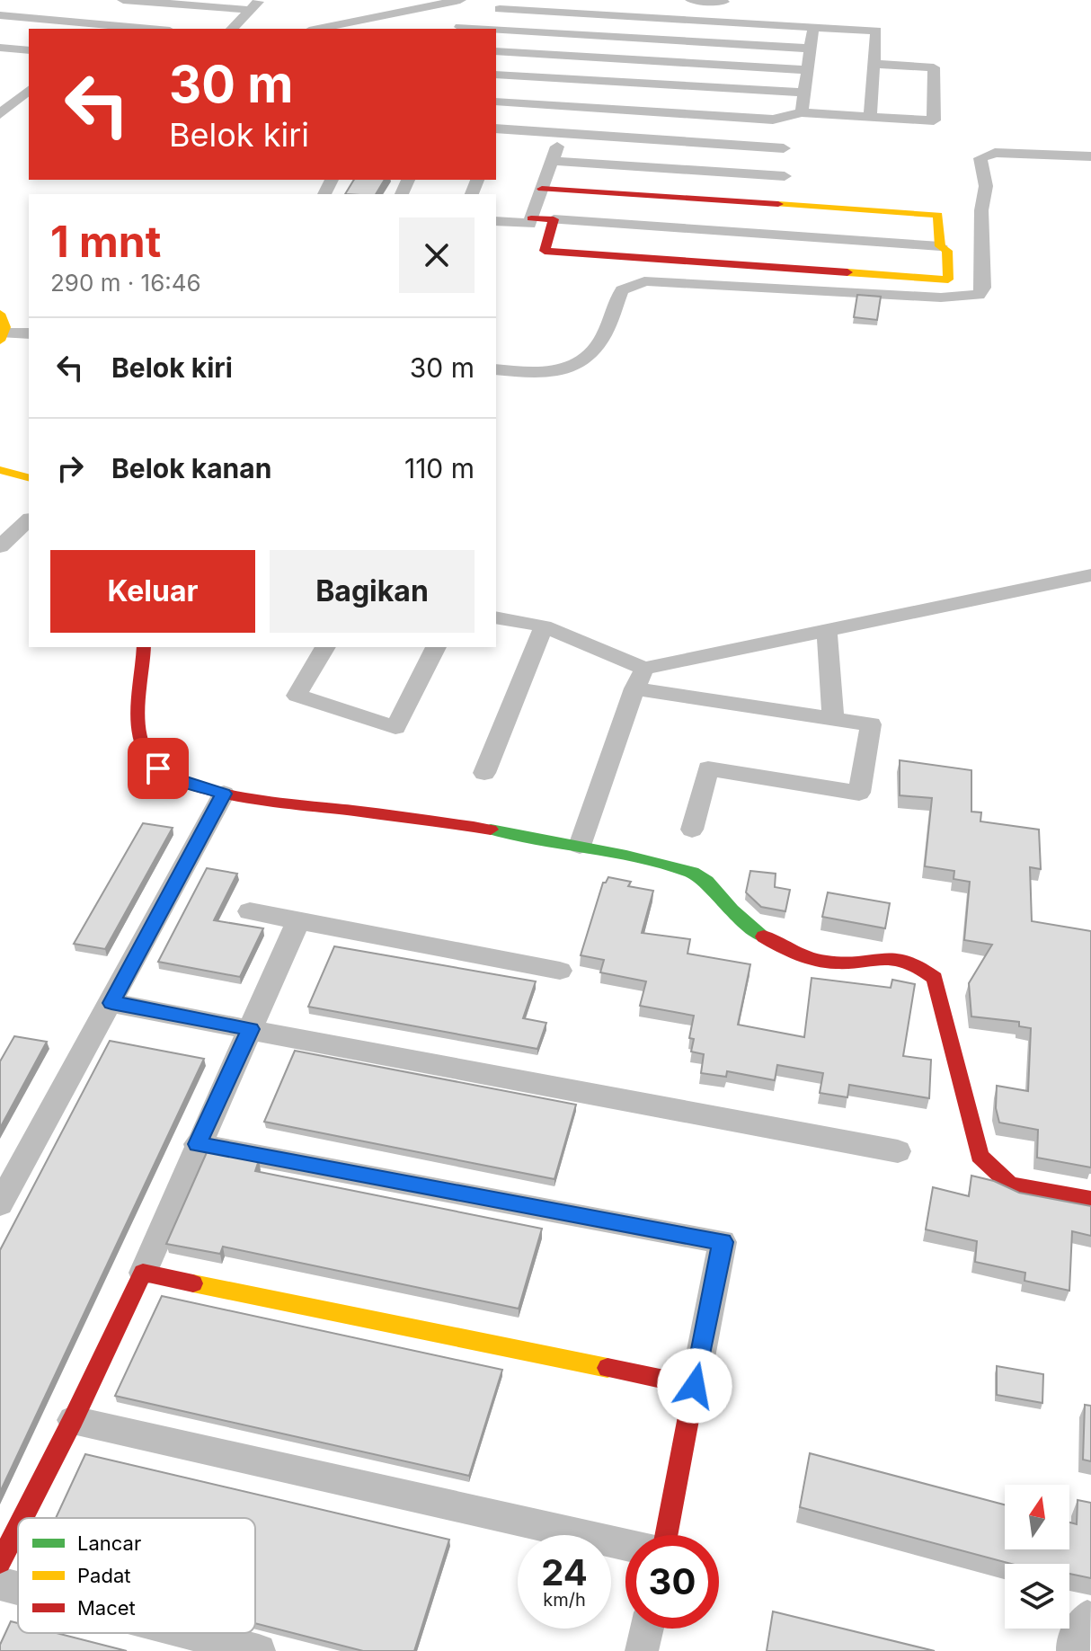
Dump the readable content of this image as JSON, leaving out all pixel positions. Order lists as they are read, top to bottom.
{
  "legend": ["Lancar", "Padat", "Macet"],
  "north": "top",
  "page": {
    "turn": ["30 m", "Belok kiri"],
    "heading": ["1 mnt", "290 m · 16:46"],
    "list": [
      {
        "name": "Belok kiri",
        "value": "30 m"
      },
      {
        "name": "Belok kanan",
        "value": "110 m"
      }
    ],
    "buttons": ["Keluar", "Bagikan"],
    "speed": "24 km/h",
    "limit": "30"
  }
}
